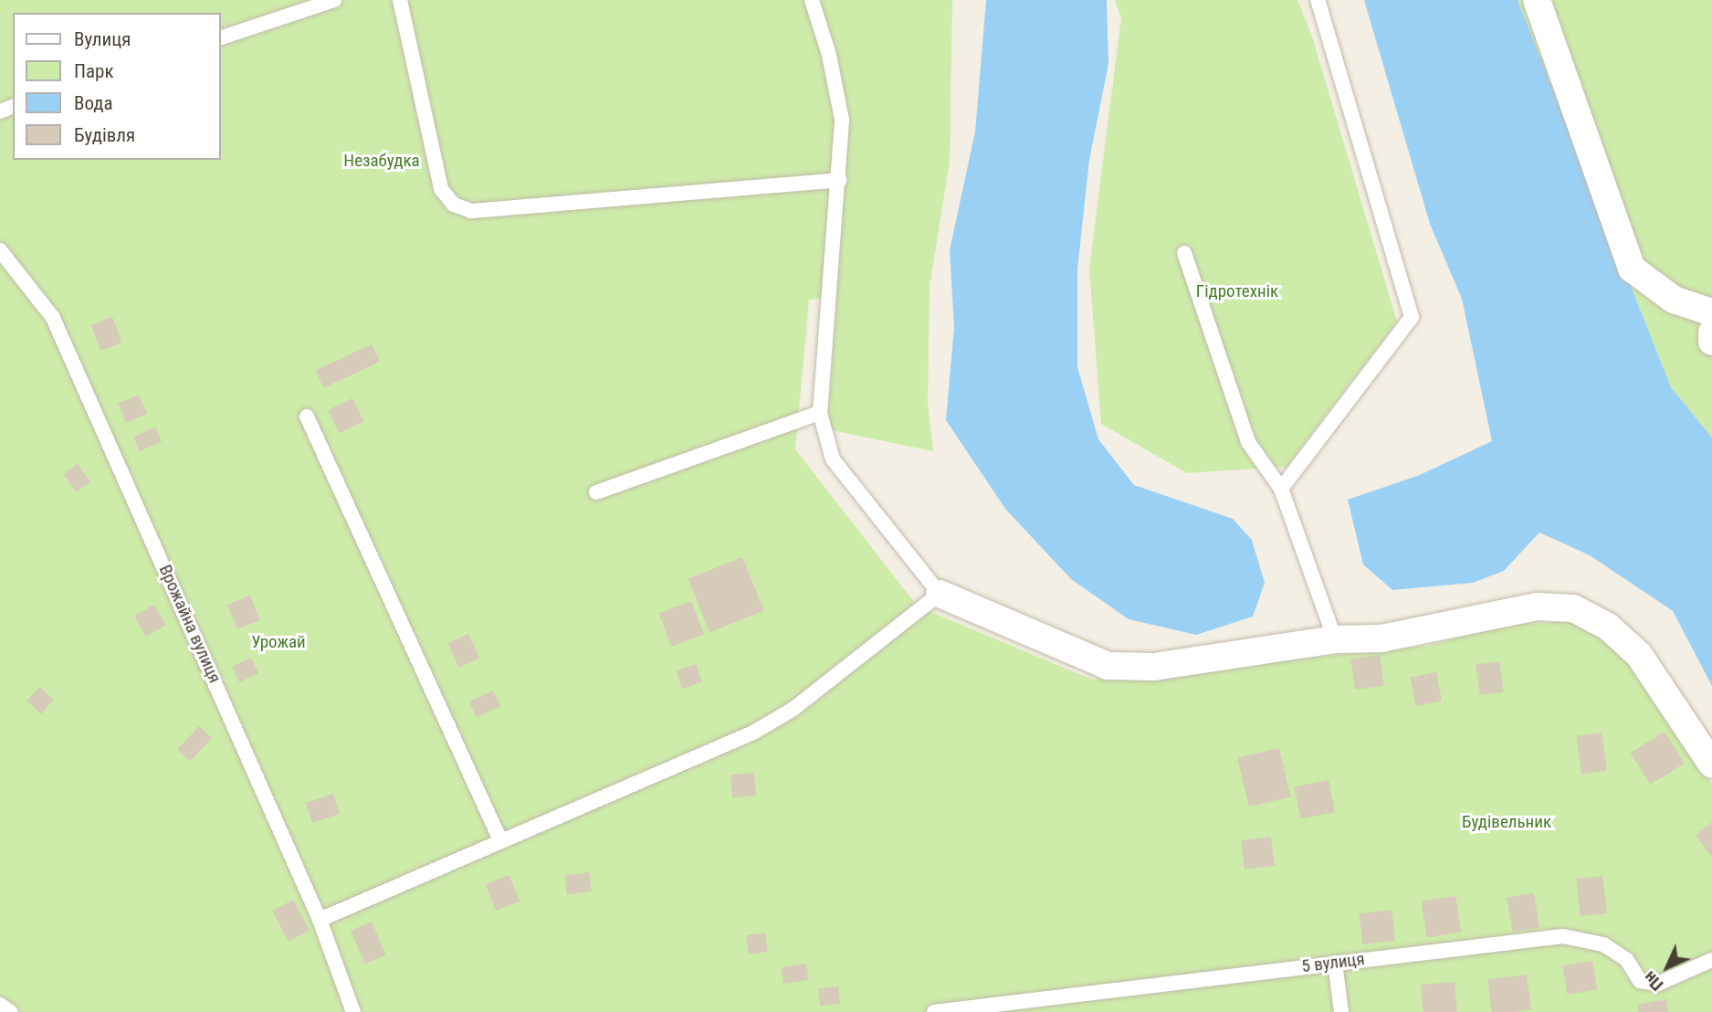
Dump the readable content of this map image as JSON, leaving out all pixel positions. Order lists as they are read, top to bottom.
{
  "streets": {
    "lane": ["Врожайна вулиця", "5 вулиця"]
  },
  "parks": [
    "Незабудка",
    "Гідротехнік",
    "Урожай",
    "Будівельник"
  ],
  "legend": [
    "Вулиця",
    "Парк",
    "Вода",
    "Будівля"
  ],
  "north": "bottom left"
}
